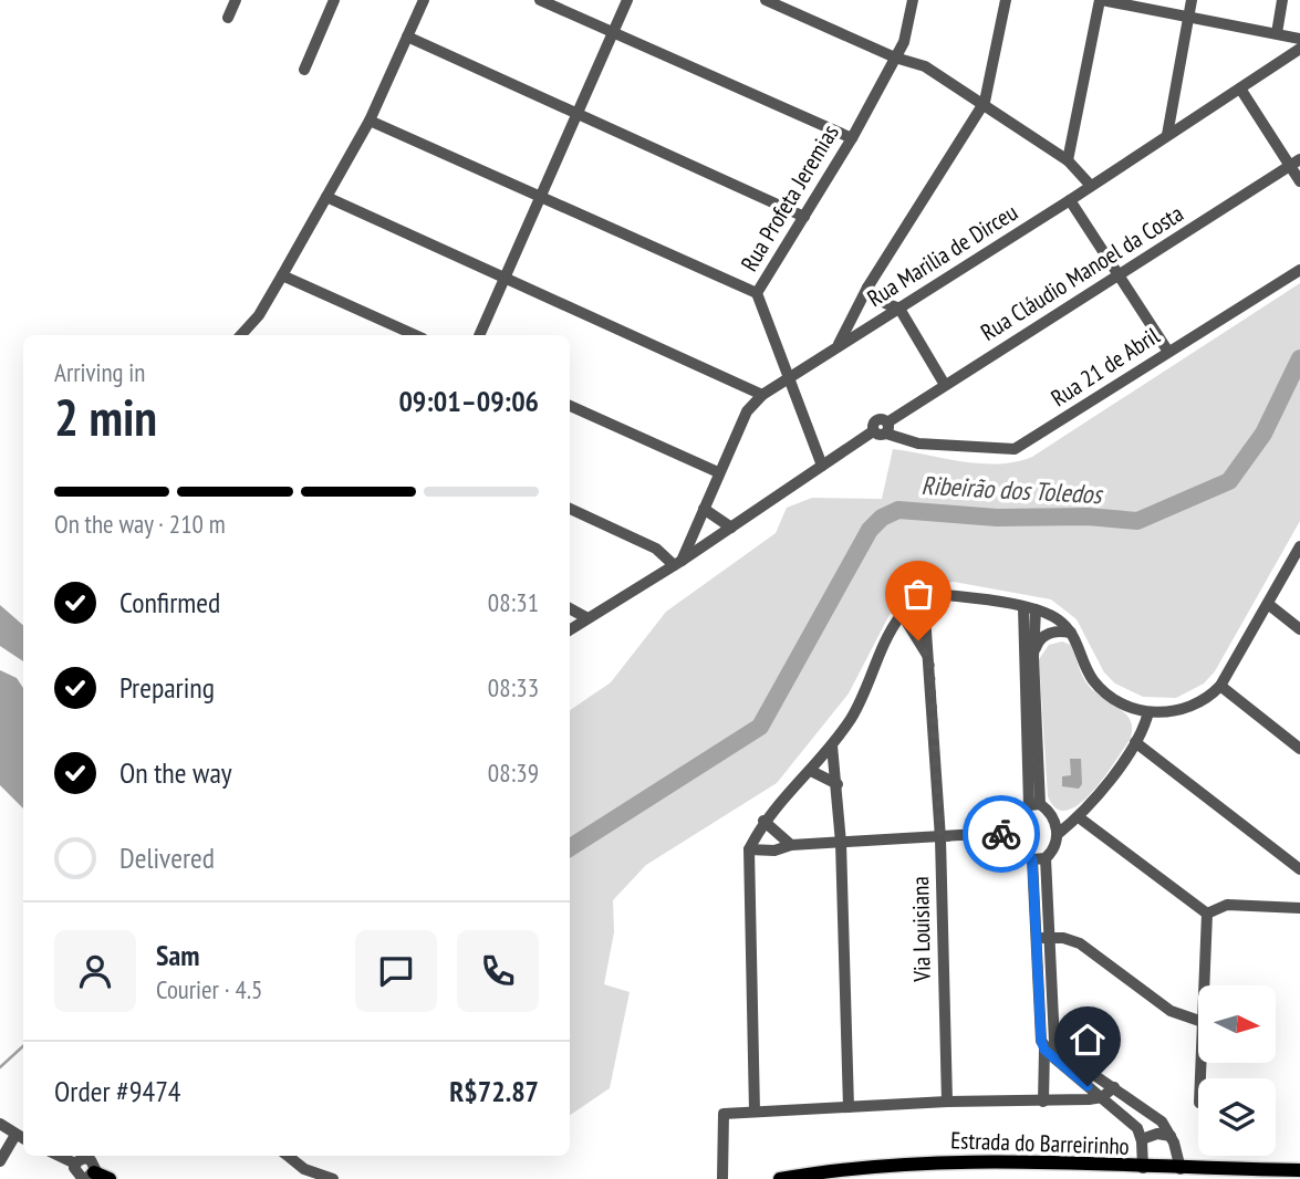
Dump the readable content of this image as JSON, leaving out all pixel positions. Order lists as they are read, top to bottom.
{
  "streets": {
    "main road": ["Estrada do Barreirinho"],
    "street": [
      "Rua Profeta Jeremias",
      "Rua Marilia de Dirceu",
      "Rua Cláudio Manoel da Costa",
      "Rua 21 de Abril",
      "Via Louisiana"
    ]
  },
  "crossings": [
    ["Rua Profeta Jeremias", "Rua Cláudio Manoel da Costa"],
    ["Rua Cláudio Manoel da Costa", "Rua 21 de Abril"]
  ],
  "water": ["Ribeirão dos Toledos"],
  "north": "right",
  "page": {
    "heading": ["2 min", "Arriving in", "09:01–09:06"],
    "panel": [
      "Sam",
      "Courier · 4.5",
      "Order #9474",
      "R$72.87"
    ],
    "bar": "On the way · 210 m",
    "list": [
      ["Confirmed", "08:31"],
      ["Preparing", "08:33"],
      ["On the way", "08:39"],
      "Delivered"
    ]
  }
}
